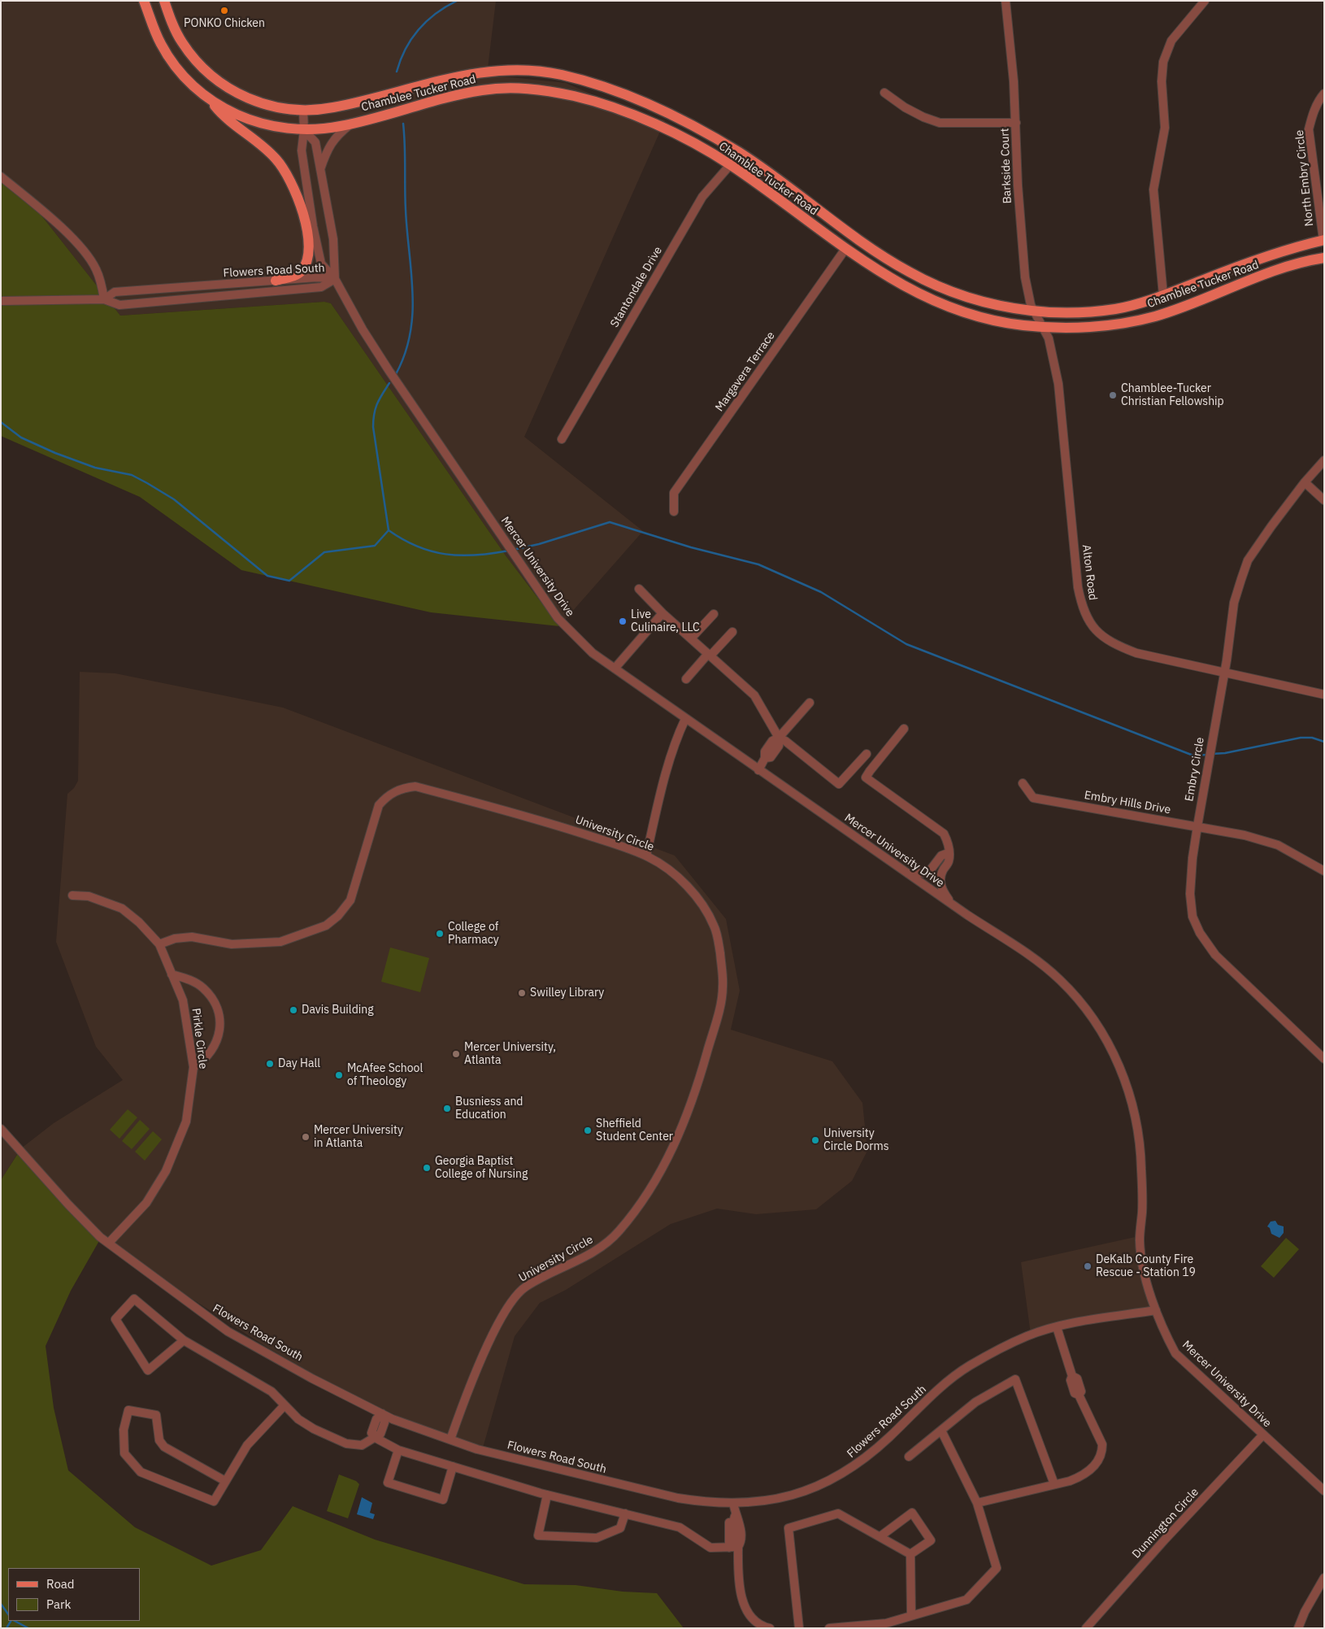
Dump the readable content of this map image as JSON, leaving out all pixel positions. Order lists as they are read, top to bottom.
{
  "streets": {
    "main road": ["Chamblee Tucker Road"],
    "street": [
      "Barkside Court",
      "North Embry Circle",
      "Flowers Road South",
      "Stantondale Drive",
      "Margavera Terrace",
      "Mercer University Drive",
      "Alton Road",
      "Embry Circle",
      "Embry Hills Drive",
      "University Circle",
      "Pirkle Circle",
      "Dunnington Circle"
    ]
  },
  "crossings": [
    ["Chamblee Tucker Road", "Barkside Court"],
    ["Chamblee Tucker Road", "North Embry Circle"],
    ["Chamblee Tucker Road", "Stantondale Drive"],
    ["Chamblee Tucker Road", "Margavera Terrace"],
    ["Chamblee Tucker Road", "Mercer University Drive"],
    ["Chamblee Tucker Road", "Alton Road"],
    ["Barkside Court", "Alton Road"],
    ["Flowers Road South", "Mercer University Drive"],
    ["Flowers Road South", "University Circle"],
    ["Flowers Road South", "Pirkle Circle"],
    ["Mercer University Drive", "Dunnington Circle"],
    ["Alton Road", "Embry Circle"],
    ["Embry Circle", "Embry Hills Drive"],
    ["University Circle", "Pirkle Circle"]
  ],
  "places": [
    "PONKO Chicken",
    "Chamblee-Tucker Christian Fellowship",
    "Live Culinaire, LLC",
    "College of Pharmacy",
    "Swilley Library",
    "Davis Building",
    "Mercer University, Atlanta",
    "Day Hall",
    "McAfee School of Theology",
    "Busniess and Education",
    "Sheffield Student Center",
    "Mercer University in Atlanta",
    "University Circle Dorms",
    "Georgia Baptist College of Nursing",
    "DeKalb County Fire Rescue - Station 19"
  ],
  "legend": ["Road", "Park"]
}
